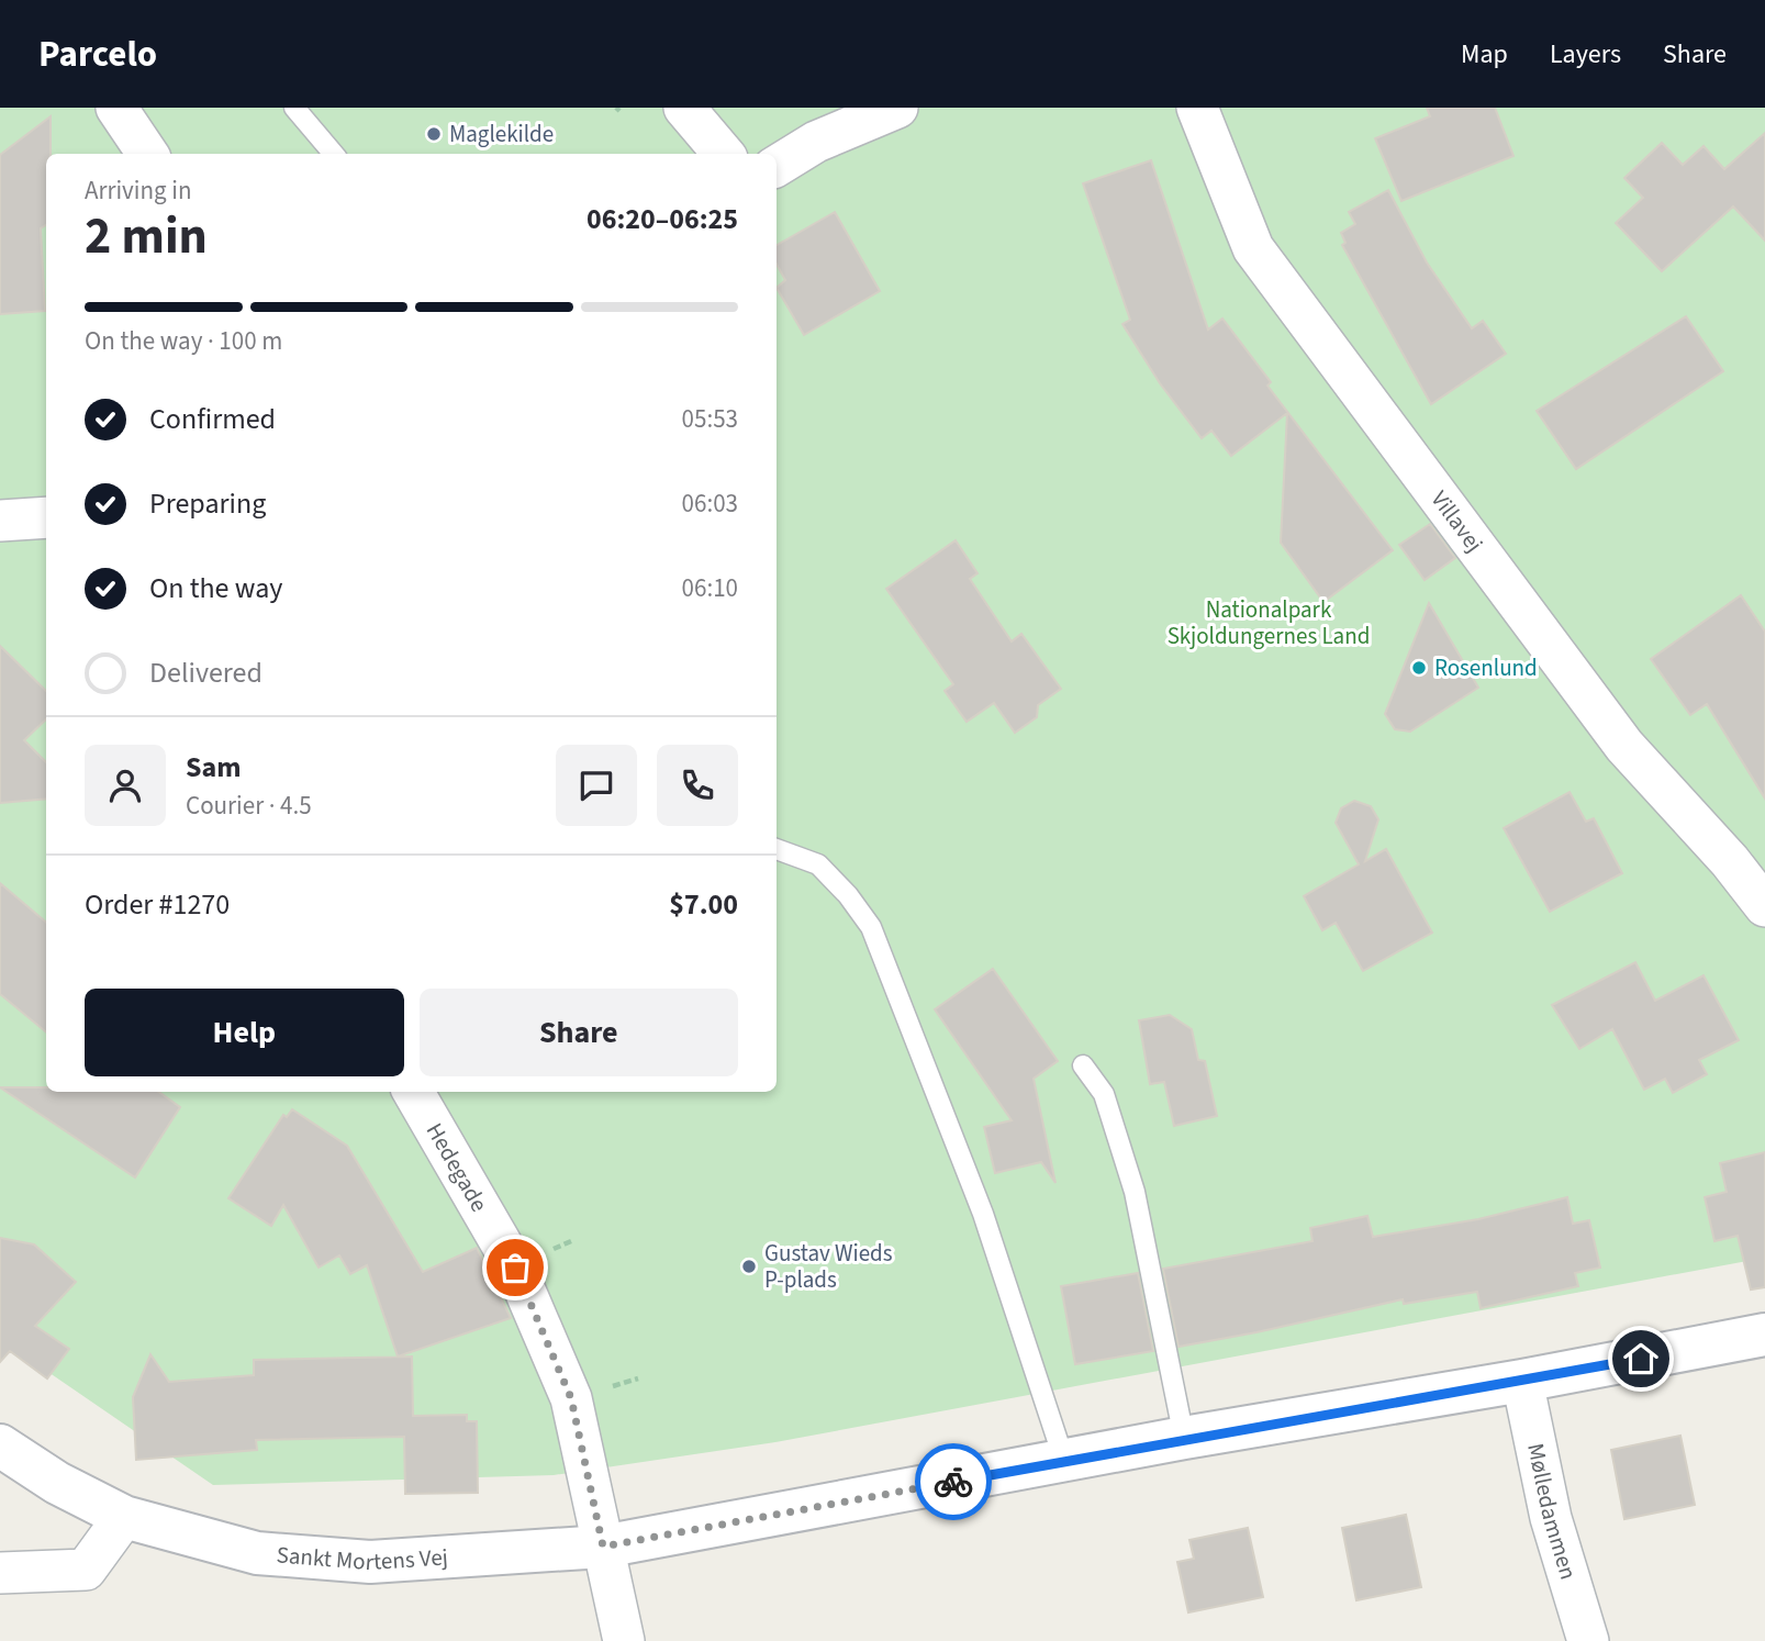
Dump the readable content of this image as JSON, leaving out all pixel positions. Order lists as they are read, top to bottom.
{
  "streets": {
    "main road": ["Sankt Mortens Vej"],
    "street": ["Villavej", "Hedegade", "Mølledammen"]
  },
  "crossings": [
    ["Hedegade", "Sankt Mortens Vej"],
    ["Mølledammen", "Sankt Mortens Vej"]
  ],
  "parks": ["Nationalpark Skjoldungernes Land"],
  "places": ["Maglekilde", "Rosenlund", "Gustav Wieds P-plads"],
  "page": {
    "header": "Parcelo",
    "nav": ["Map", "Layers", "Share"],
    "heading": ["2 min", "Arriving in", "06:20–06:25"],
    "panel": [
      "Sam",
      "Courier · 4.5",
      "Order #1270",
      "$7.00"
    ],
    "bar": "On the way · 100 m",
    "list": [
      ["Confirmed", "05:53"],
      ["Preparing", "06:03"],
      ["On the way", "06:10"],
      "Delivered"
    ],
    "buttons": ["Help", "Share"]
  }
}
